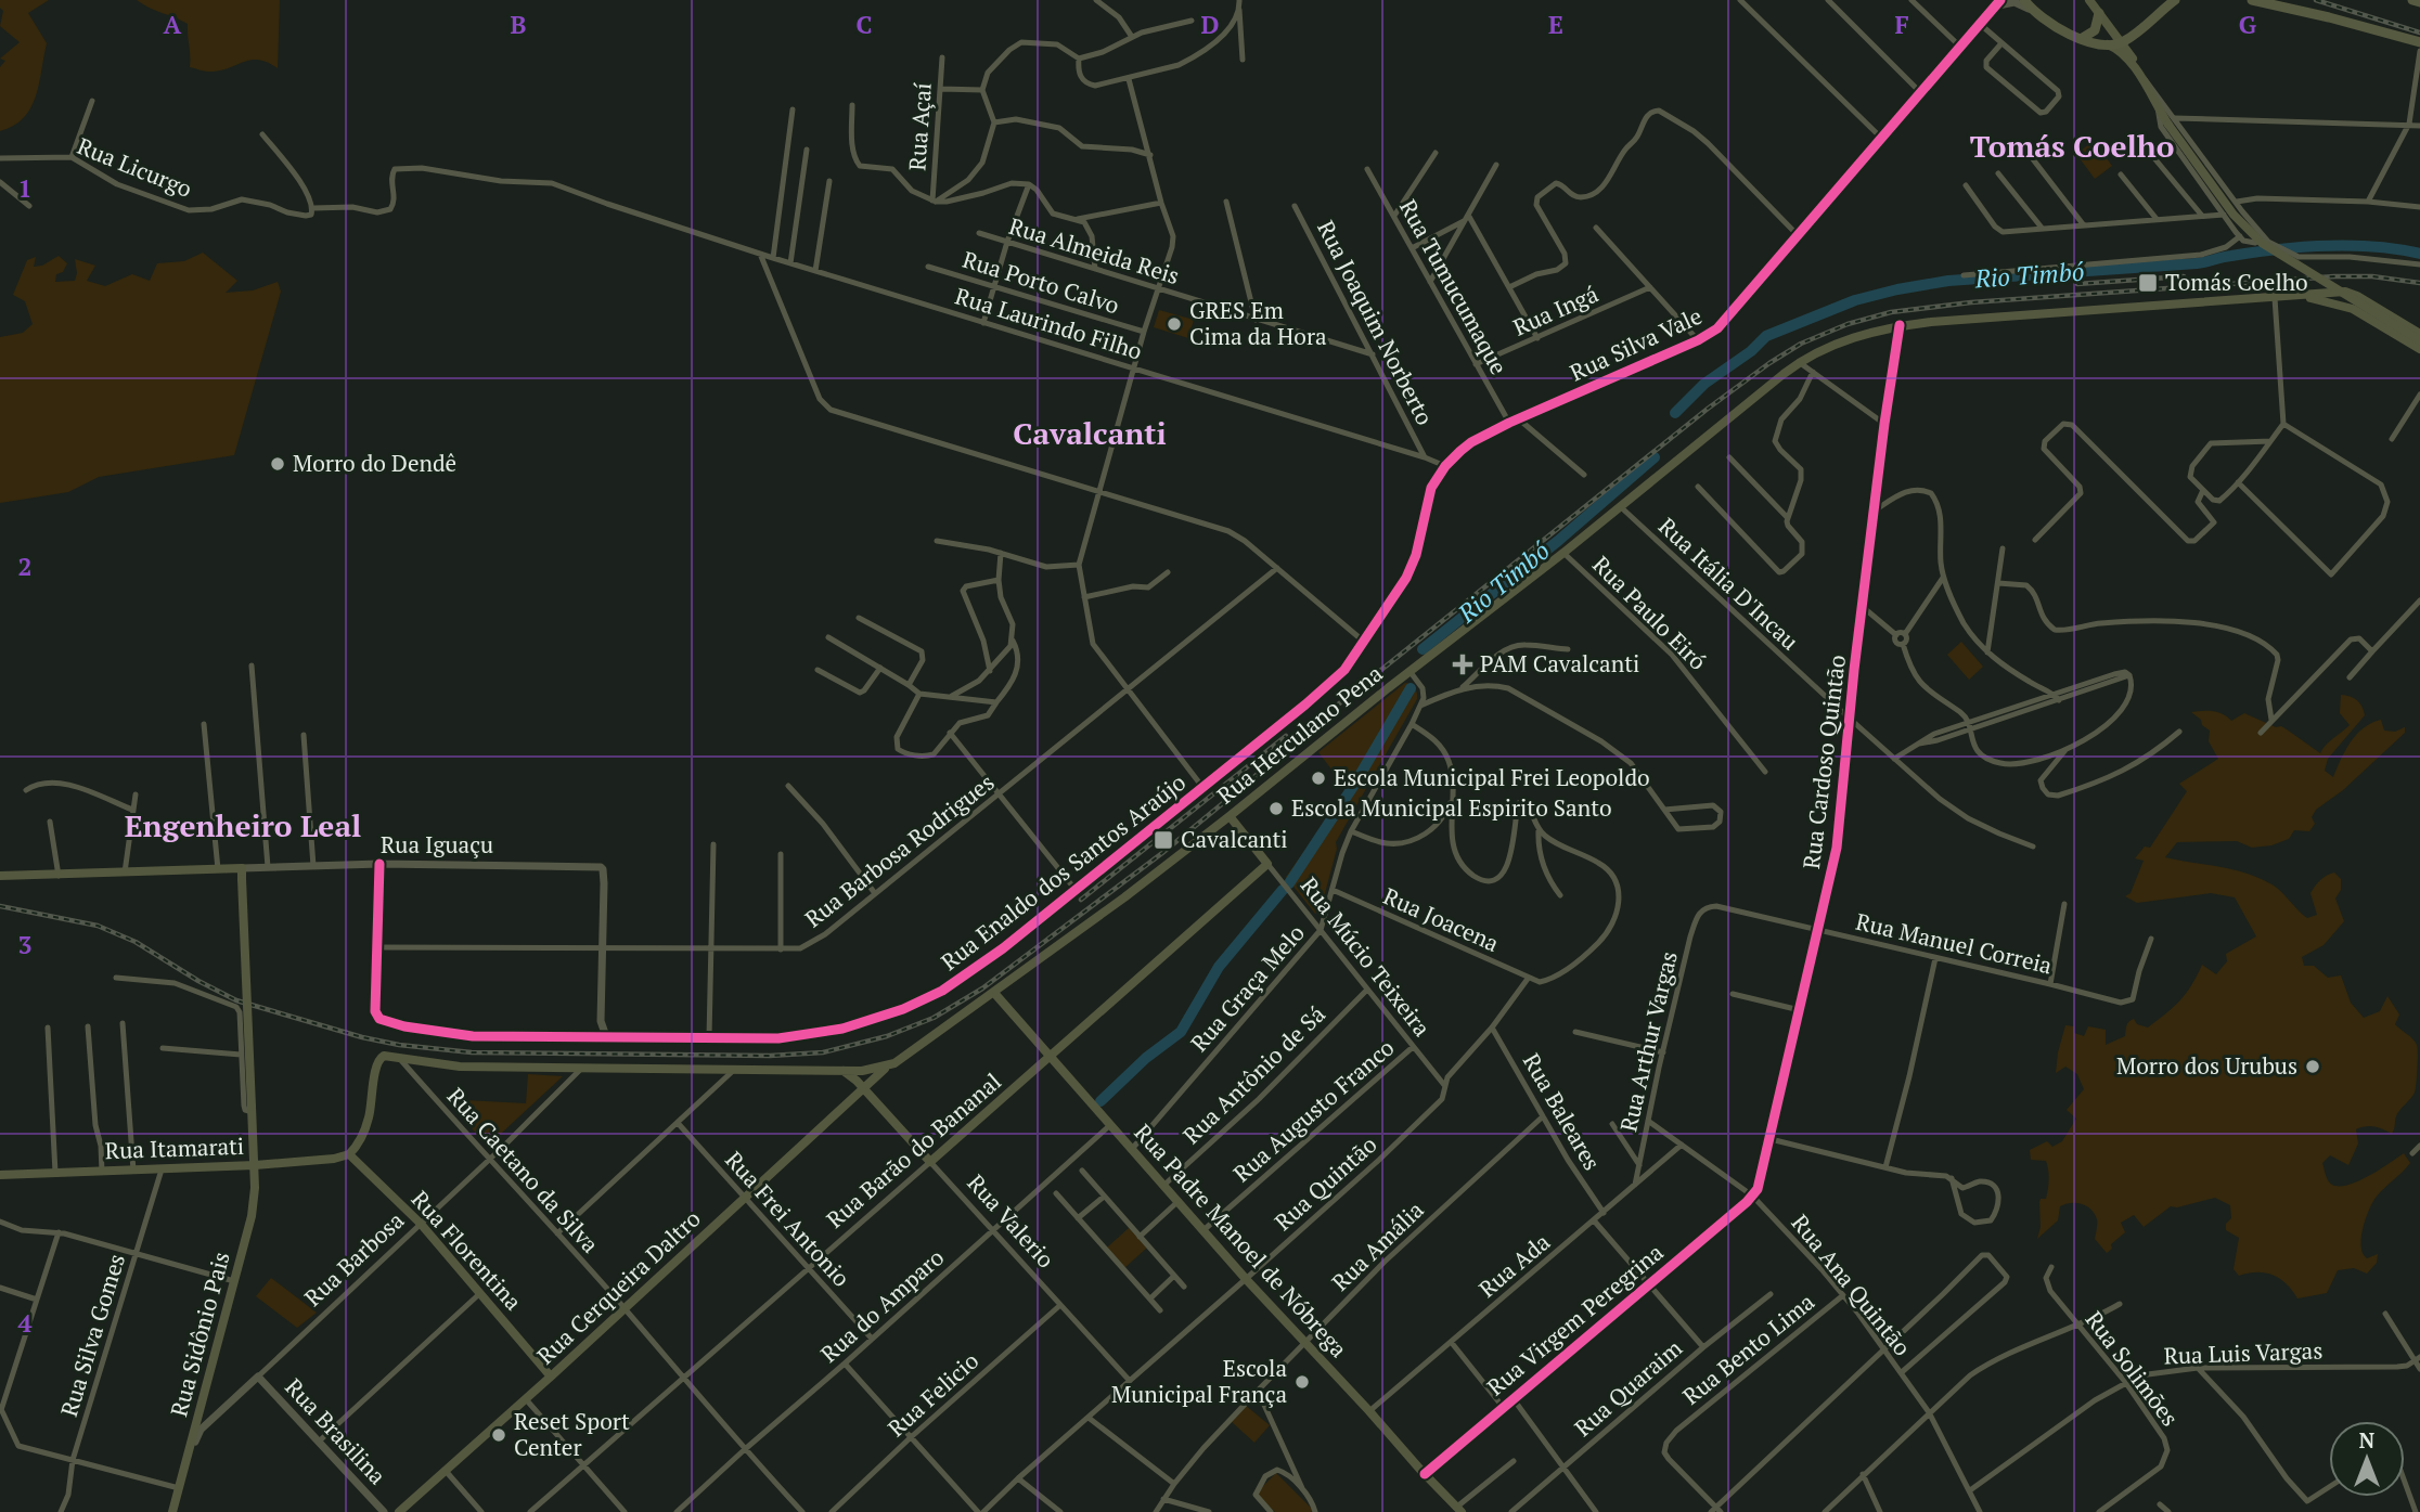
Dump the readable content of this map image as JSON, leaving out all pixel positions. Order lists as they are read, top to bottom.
{
  "streets": {
    "main road": [
      "Rua Herculano Pena",
      "Rua Iguaçu",
      "Rua Múcio Teixeira",
      "Rua Itamarati",
      "Rua Barão do Bananal",
      "Rua Valerio",
      "Rua Padre Manoel de Nóbrega",
      "Rua Florentina",
      "Rua Cerqueira Daltro",
      "Rua Sidônio Pais"
    ],
    "street": [
      "Rua Açaí",
      "Rua Licurgo",
      "Rua Almeida Reis",
      "Rua Porto Calvo",
      "Rua Tumucumaque",
      "Rua Ingá",
      "Rua Joaquim Norberto",
      "Rua Laurindo Filho",
      "Rua Silva Vale",
      "Rua Itália D'Incau",
      "Rua Paulo Eiró",
      "Rua Cardoso Quintão",
      "Rua Barbosa Rodrigues",
      "Rua Enaldo dos Santos Araújo",
      "Rua Joacena",
      "Rua Manuel Correia",
      "Rua Graça Melo",
      "Rua Arthur Vargas",
      "Rua Antônio de Sá",
      "Rua Augusto Franco",
      "Rua Baleares",
      "Rua Caetano da Silva",
      "Rua Quintão",
      "Rua Frei Antonio",
      "Rua Amália",
      "Rua Barbosa",
      "Rua Ada",
      "Rua Ana Quintão",
      "Rua do Amparo",
      "Rua Virgem Peregrina",
      "Rua Silva Gomes",
      "Rua Bento Lima",
      "Rua Luis Vargas",
      "Rua Solimões",
      "Rua Quaraim",
      "Rua Felicio",
      "Rua Brasilina"
    ]
  },
  "crossings": [
    ["Rua Licurgo", "Rua Laurindo Filho"],
    ["Rua Almeida Reis", "Rua Joaquim Norberto"],
    ["Rua Tumucumaque", "Rua Ingá"],
    ["Rua Tumucumaque", "Rua Silva Vale"],
    ["Rua Joaquim Norberto", "Rua Laurindo Filho"],
    ["Rua Laurindo Filho", "Rua Silva Vale"],
    ["Rua Silva Vale", "Rua Enaldo dos Santos Araújo"],
    ["Rua Itália D'Incau", "Rua Herculano Pena"],
    ["Rua Itália D'Incau", "Rua Cardoso Quintão"],
    ["Rua Paulo Eiró", "Rua Herculano Pena"],
    ["Rua Herculano Pena", "Rua Cardoso Quintão"],
    ["Rua Herculano Pena", "Rua Múcio Teixeira"],
    ["Rua Herculano Pena", "Rua Padre Manoel de Nóbrega"],
    ["Rua Herculano Pena", "Rua Cerqueira Daltro"],
    ["Rua Cardoso Quintão", "Rua Manuel Correia"],
    ["Rua Cardoso Quintão", "Rua Ana Quintão"],
    ["Rua Cardoso Quintão", "Rua Virgem Peregrina"],
    ["Rua Iguaçu", "Rua Barbosa Rodrigues"],
    ["Rua Iguaçu", "Rua Sidônio Pais"],
    ["Rua Barbosa Rodrigues", "Rua Enaldo dos Santos Araújo"],
    ["Rua Joacena", "Rua Graça Melo"],
    ["Rua Joacena", "Rua Quintão"],
    ["Rua Manuel Correia", "Rua Arthur Vargas"],
    ["Rua Múcio Teixeira", "Rua Graça Melo"],
    ["Rua Múcio Teixeira", "Rua Antônio de Sá"],
    ["Rua Múcio Teixeira", "Rua Augusto Franco"],
    ["Rua Múcio Teixeira", "Rua Barão do Bananal"],
    ["Rua Múcio Teixeira", "Rua Quintão"],
    ["Rua Graça Melo", "Rua Padre Manoel de Nóbrega"],
    ["Rua Arthur Vargas", "Rua Ada"],
    ["Rua Arthur Vargas", "Rua Ana Quintão"],
    ["Rua Antônio de Sá", "Rua Padre Manoel de Nóbrega"],
    ["Rua Augusto Franco", "Rua Padre Manoel de Nóbrega"],
    ["Rua Baleares", "Rua Quintão"],
    ["Rua Baleares", "Rua Amália"],
    ["Rua Baleares", "Rua Ada"],
    ["Rua Itamarati", "Rua Florentina"],
    ["Rua Itamarati", "Rua Sidônio Pais"],
    ["Rua Itamarati", "Rua Silva Gomes"],
    ["Rua Barão do Bananal", "Rua Caetano da Silva"],
    ["Rua Barão do Bananal", "Rua Frei Antonio"],
    ["Rua Barão do Bananal", "Rua Valerio"],
    ["Rua Barão do Bananal", "Rua Padre Manoel de Nóbrega"],
    ["Rua Caetano da Silva", "Rua Barbosa"],
    ["Rua Caetano da Silva", "Rua Cerqueira Daltro"],
    ["Rua Caetano da Silva", "Rua do Amparo"],
    ["Rua Quintão", "Rua Valerio"],
    ["Rua Quintão", "Rua Padre Manoel de Nóbrega"],
    ["Rua Frei Antonio", "Rua Cerqueira Daltro"],
    ["Rua Frei Antonio", "Rua do Amparo"],
    ["Rua Valerio", "Rua Cerqueira Daltro"],
    ["Rua Valerio", "Rua do Amparo"],
    ["Rua Valerio", "Rua Felicio"],
    ["Rua Padre Manoel de Nóbrega", "Rua Amália"],
    ["Rua Padre Manoel de Nóbrega", "Rua Ada"],
    ["Rua Padre Manoel de Nóbrega", "Rua do Amparo"],
    ["Rua Padre Manoel de Nóbrega", "Rua Virgem Peregrina"],
    ["Rua Florentina", "Rua Barbosa"],
    ["Rua Florentina", "Rua Cerqueira Daltro"],
    ["Rua Barbosa", "Rua Sidônio Pais"],
    ["Rua Barbosa", "Rua Brasilina"],
    ["Rua Ada", "Rua Ana Quintão"],
    ["Rua Ana Quintão", "Rua Virgem Peregrina"],
    ["Rua Ana Quintão", "Rua Bento Lima"],
    ["Rua Ana Quintão", "Rua Luis Vargas"],
    ["Rua Luis Vargas", "Rua Solimões"]
  ],
  "districts": ["Tomás Coelho", "Cavalcanti", "Engenheiro Leal"],
  "water": ["Rio Timbó"],
  "places": {
    "transit": ["Tomás Coelho", "Cavalcanti"],
    "other": [
      "GRES Em Cima da Hora",
      "Morro do Dendê",
      "Escola Municipal Frei Leopoldo",
      "Escola Municipal Espirito Santo",
      "Morro dos Urubus",
      "Escola Municipal França",
      "Reset Sport Center"
    ],
    "health": ["PAM Cavalcanti"]
  },
  "north": "top",
  "grid": {
    "columns": [
      "A",
      "B",
      "C",
      "D",
      "E",
      "F",
      "G"
    ],
    "rows": [
      "1",
      "2",
      "3",
      "4"
    ]
  }
}
